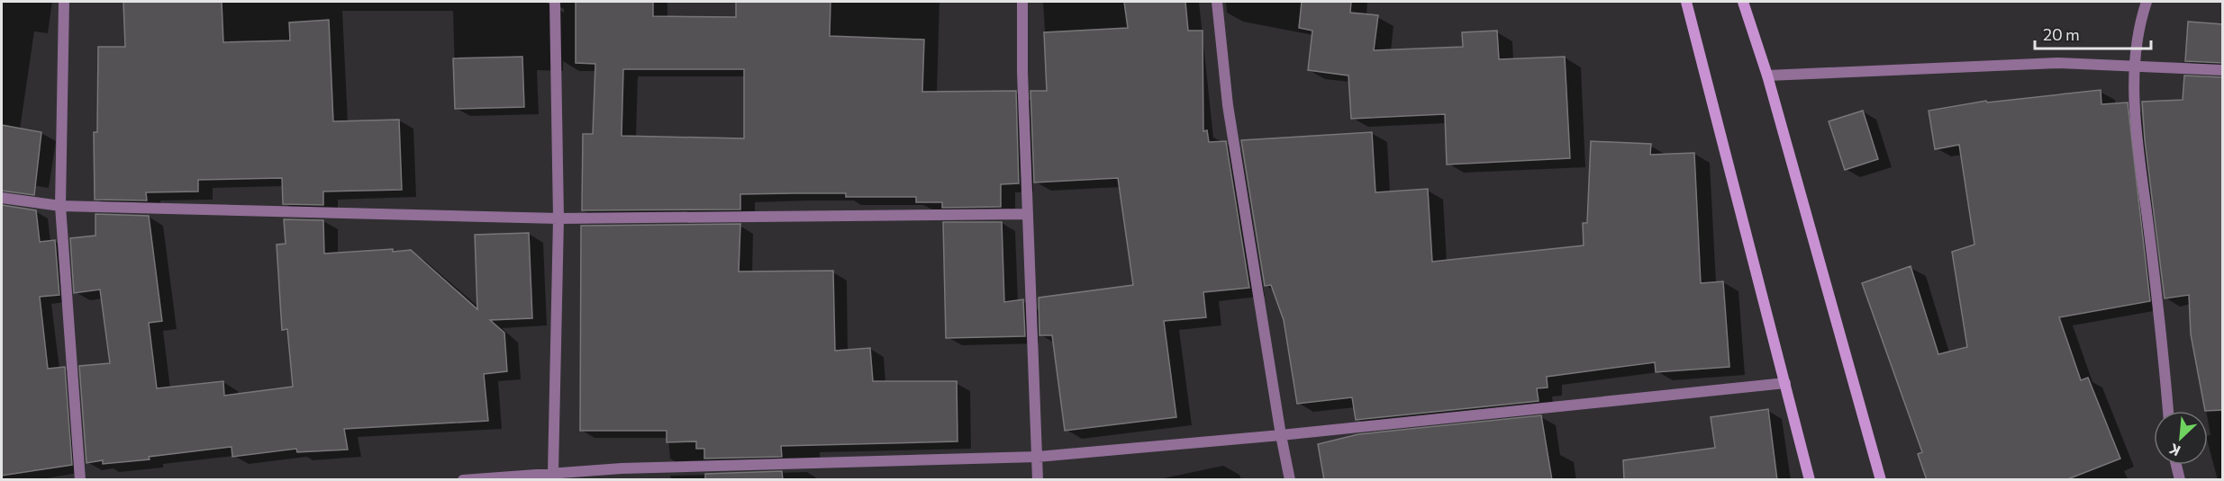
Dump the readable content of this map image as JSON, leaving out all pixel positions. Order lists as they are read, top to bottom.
{
  "scale_bar": "20 m",
  "north": "bottom left"
}
